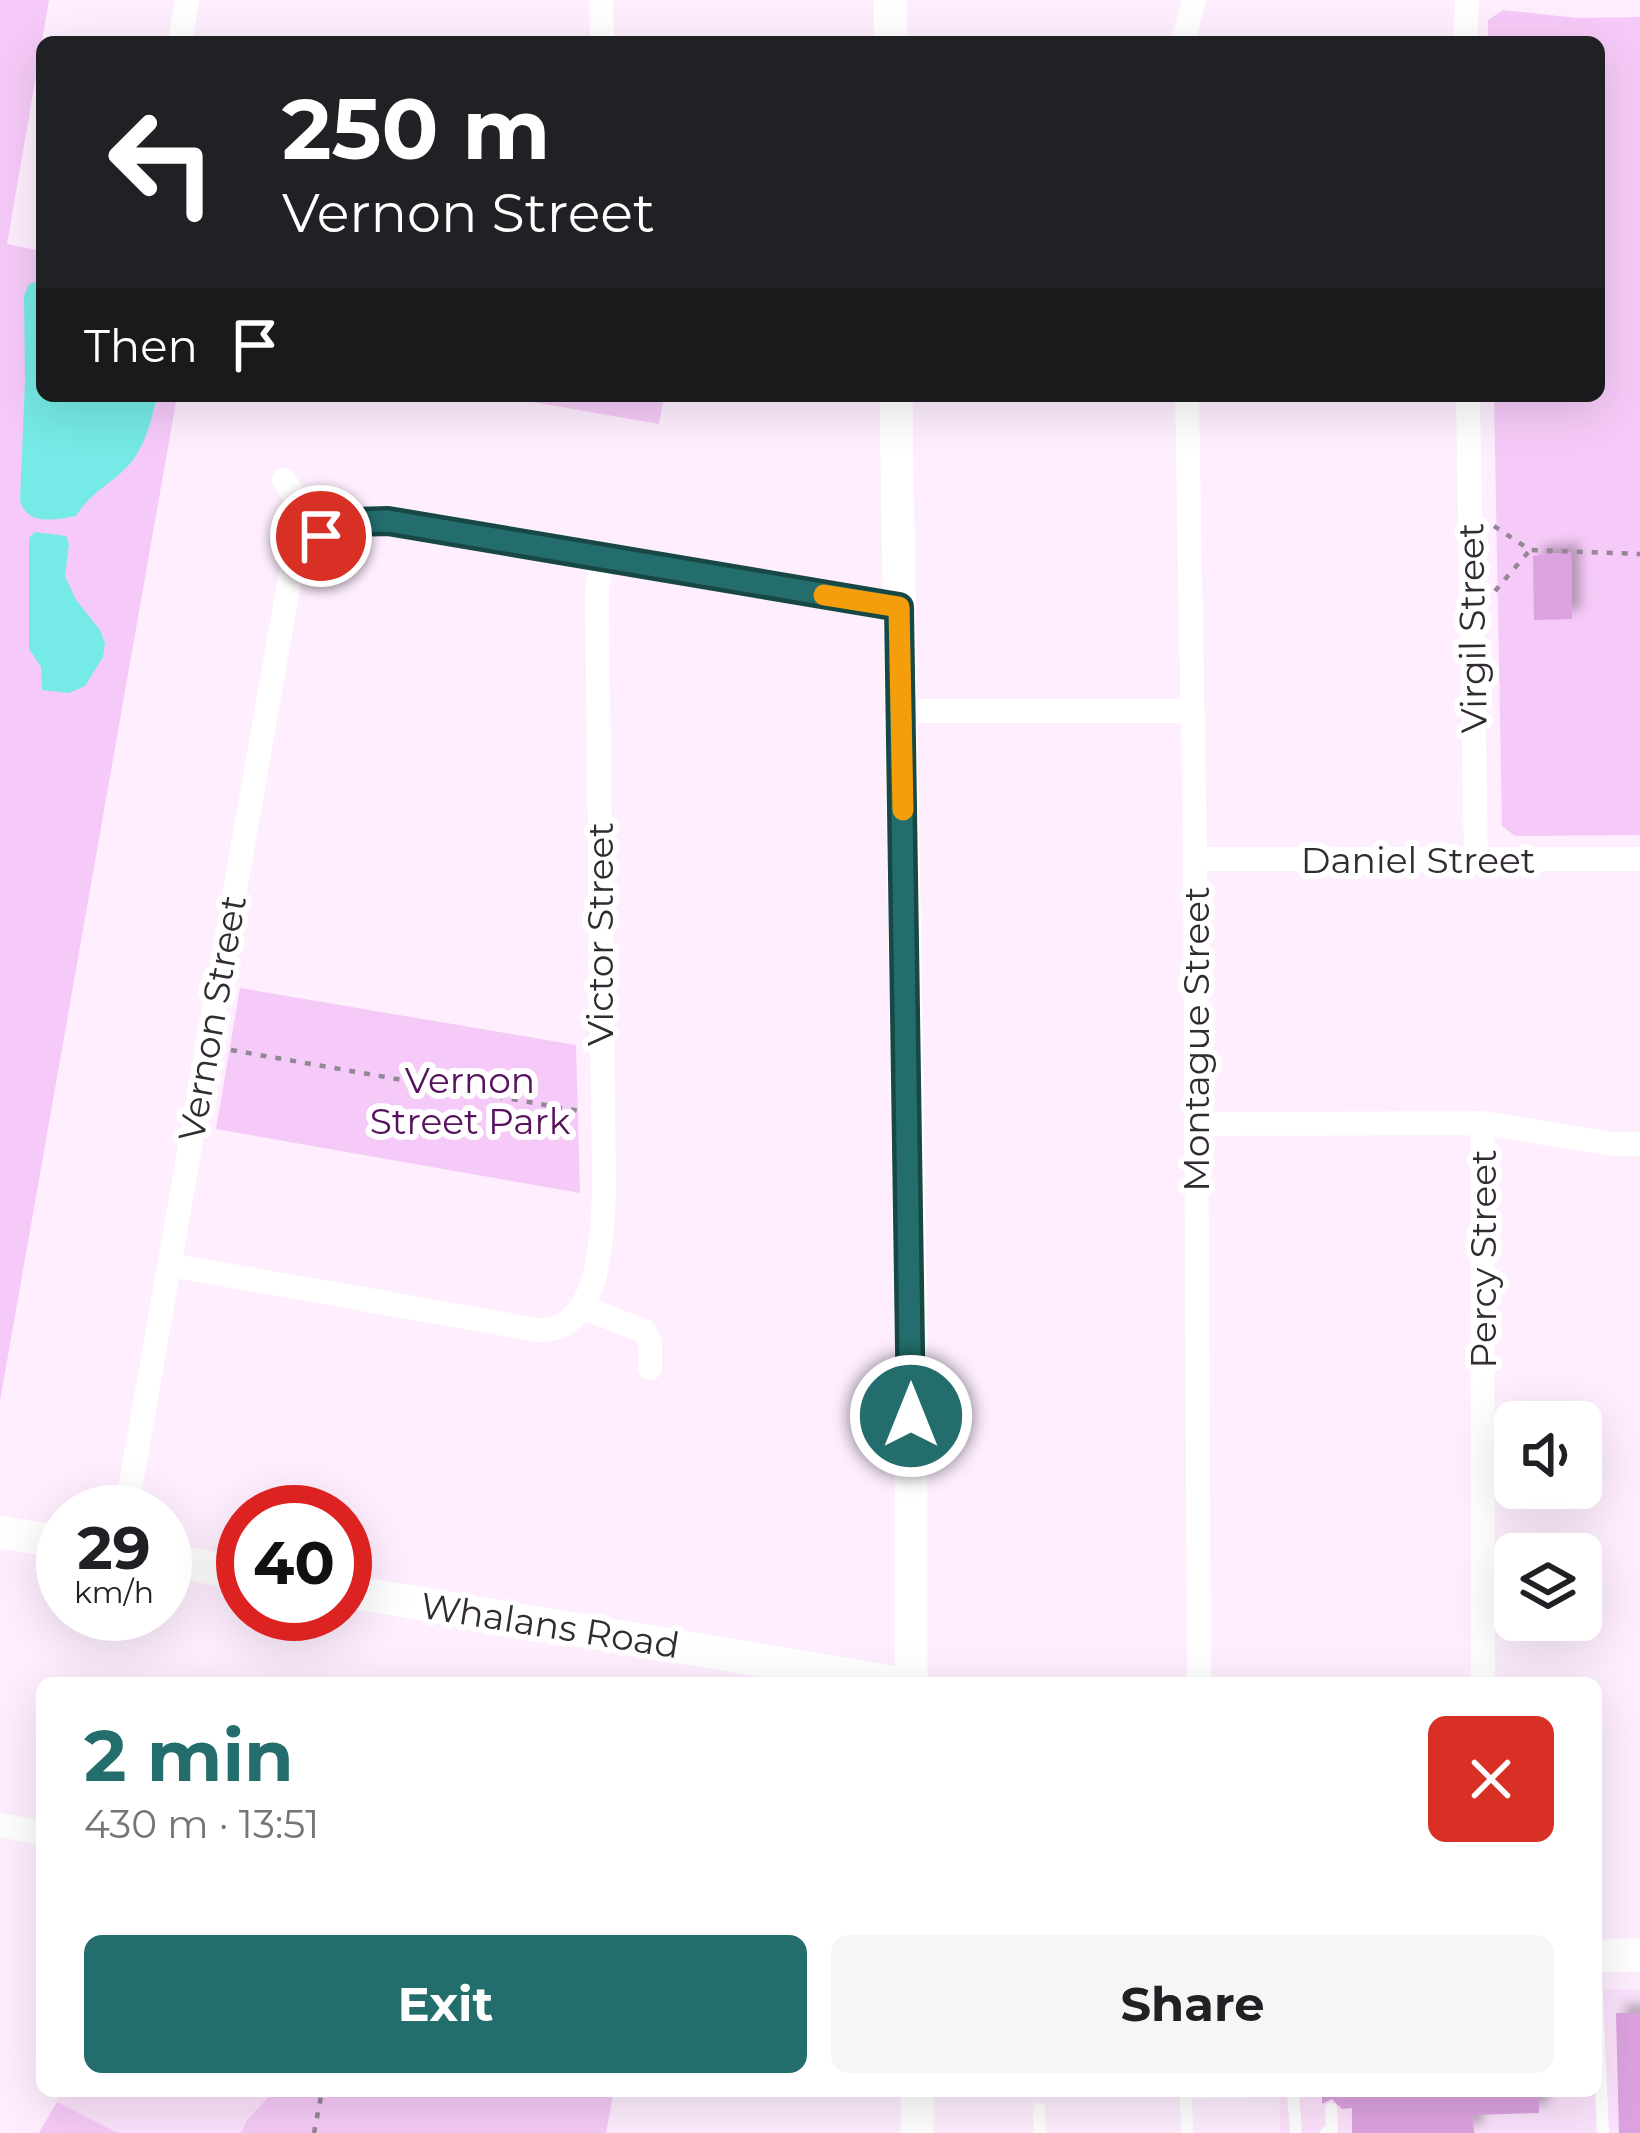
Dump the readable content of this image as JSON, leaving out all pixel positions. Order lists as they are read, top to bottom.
{
  "streets": {
    "street": [
      "Virgil Street",
      "Daniel Street",
      "Victor Street",
      "Vernon Street",
      "Montague Street",
      "Percy Street",
      "Whalans Road"
    ]
  },
  "crossings": [
    ["Virgil Street", "Daniel Street"],
    ["Daniel Street", "Montague Street"]
  ],
  "parks": ["Vernon Street Park"],
  "page": {
    "turn": ["250 m", "Vernon Street"],
    "then": "Then",
    "speed": "29 km/h",
    "limit": "40",
    "heading": ["2 min", "430 m · 13:51"],
    "buttons": ["Exit", "Share"]
  }
}
